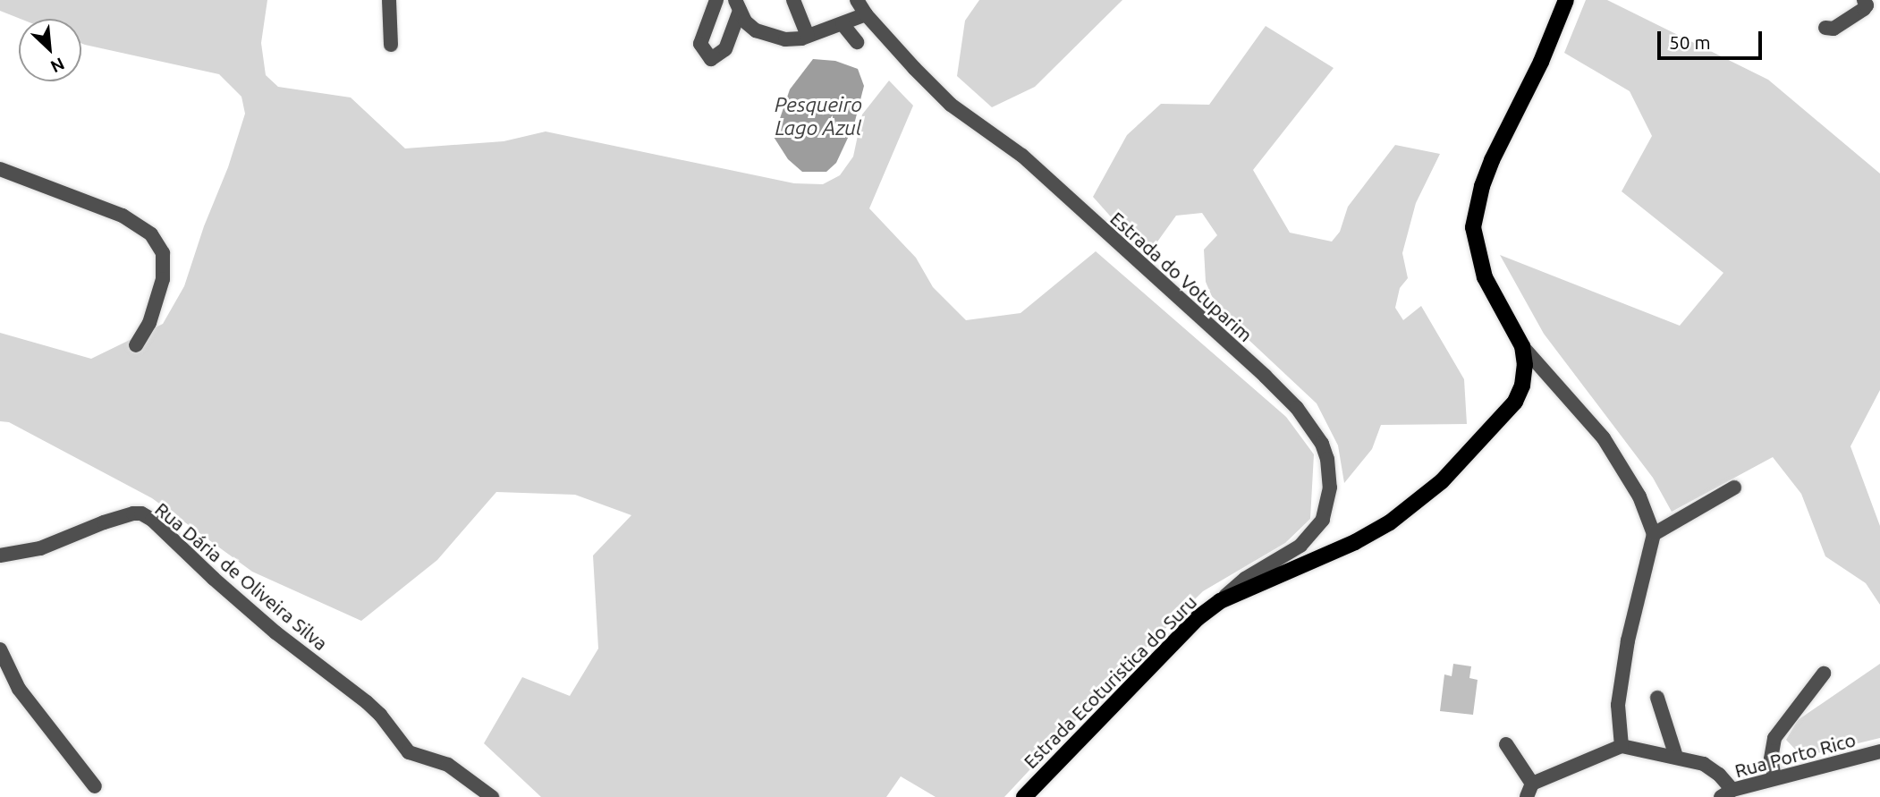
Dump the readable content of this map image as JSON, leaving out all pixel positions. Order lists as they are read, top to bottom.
{
  "streets": {
    "main road": ["Estrada Ecoturistica do Suru"],
    "street": ["Estrada do Votuparim", "Rua Dária de Oliveira Silva", "Rua Porto Rico"]
  },
  "crossings": [
    ["Estrada do Votuparim", "Estrada Ecoturistica do Suru"]
  ],
  "water": ["Pesqueiro Lago Azul"],
  "scale_bar": "50 m",
  "north": "bottom right"
}
